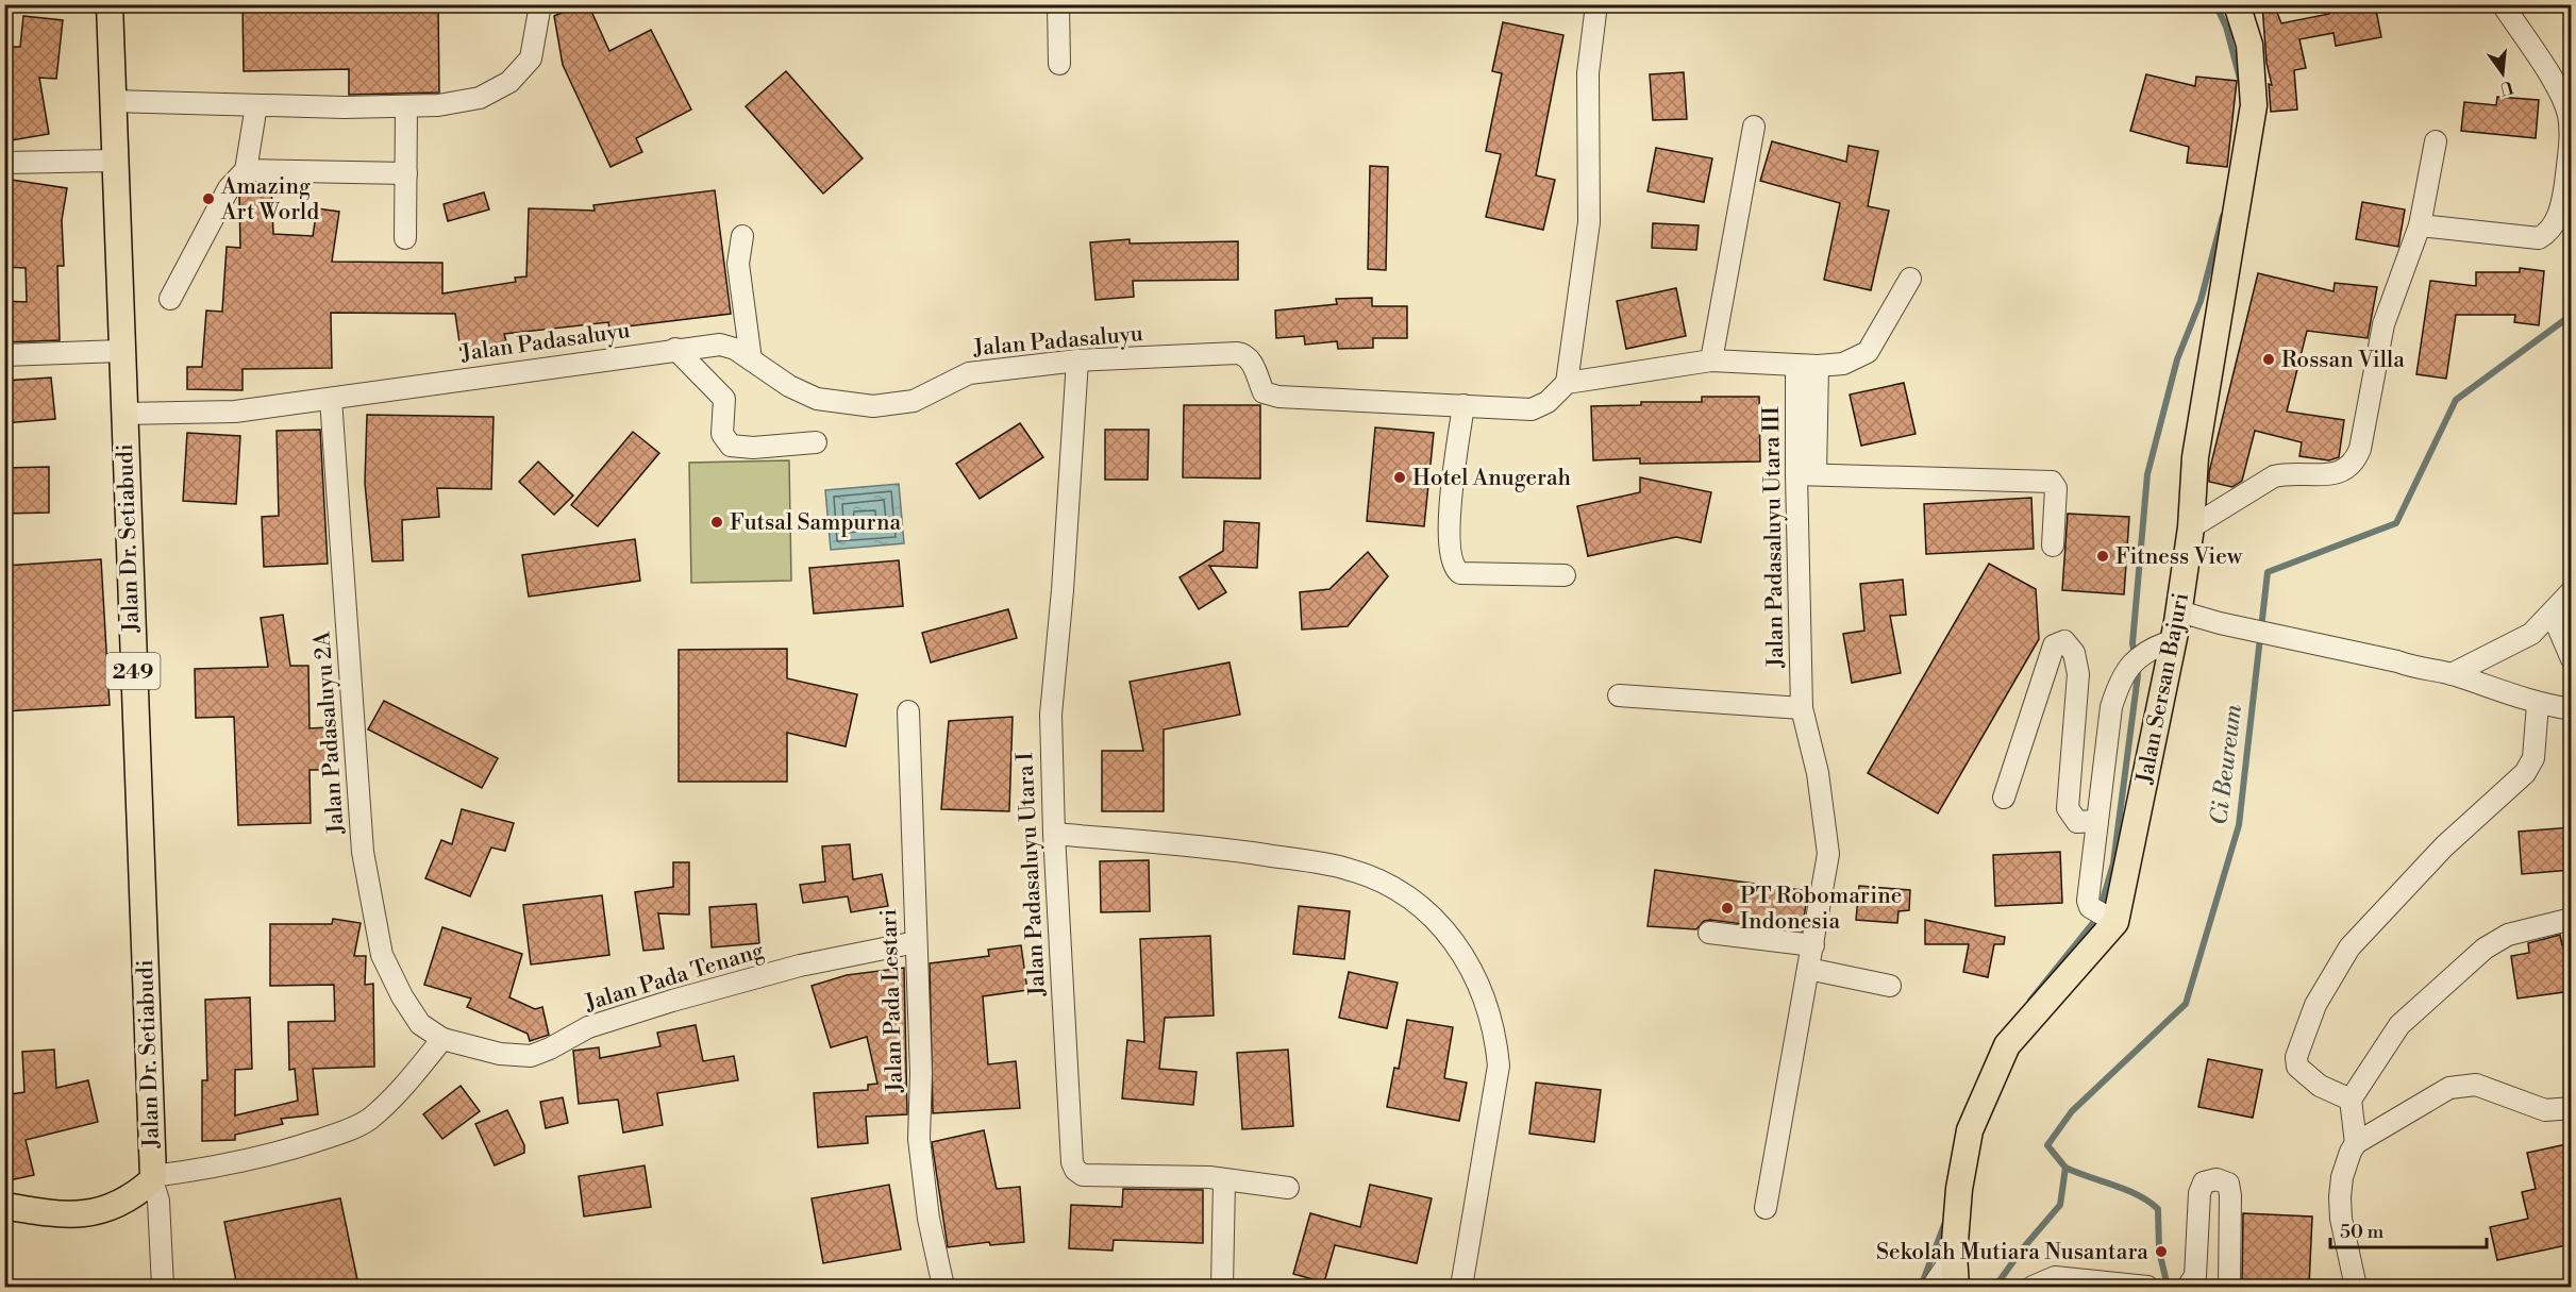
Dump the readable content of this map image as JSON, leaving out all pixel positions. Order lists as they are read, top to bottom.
{
  "streets": {
    "main road": ["Jalan Dr. Setiabudi", "249", "Jalan Sersan Bajuri"],
    "street": [
      "Jalan Padasaluyu",
      "Jalan Padasaluyu Utara III",
      "Jalan Padasaluyu 2A",
      "Jalan Padasaluyu Utara I",
      "Jalan Pada Tenang",
      "Jalan Pada Lestari"
    ]
  },
  "crossings": [
    ["Jalan Padasaluyu", "Jalan Dr. Setiabudi"],
    ["Jalan Padasaluyu", "Jalan Padasaluyu 2A"],
    ["Jalan Padasaluyu", "Jalan Padasaluyu Utara I"],
    ["Jalan Padasaluyu 2A", "Jalan Pada Tenang"],
    ["Jalan Pada Tenang", "Jalan Pada Lestari"]
  ],
  "water": ["Ci Beureum"],
  "places": [
    "Amazing Art World",
    "Rossan Villa",
    "Hotel Anugerah",
    "Futsal Sampurna",
    "Fitness View",
    "PT Robomarine Indonesia",
    "Sekolah Mutiara Nusantara"
  ],
  "scale_bar": "50 m",
  "north": "bottom"
}
